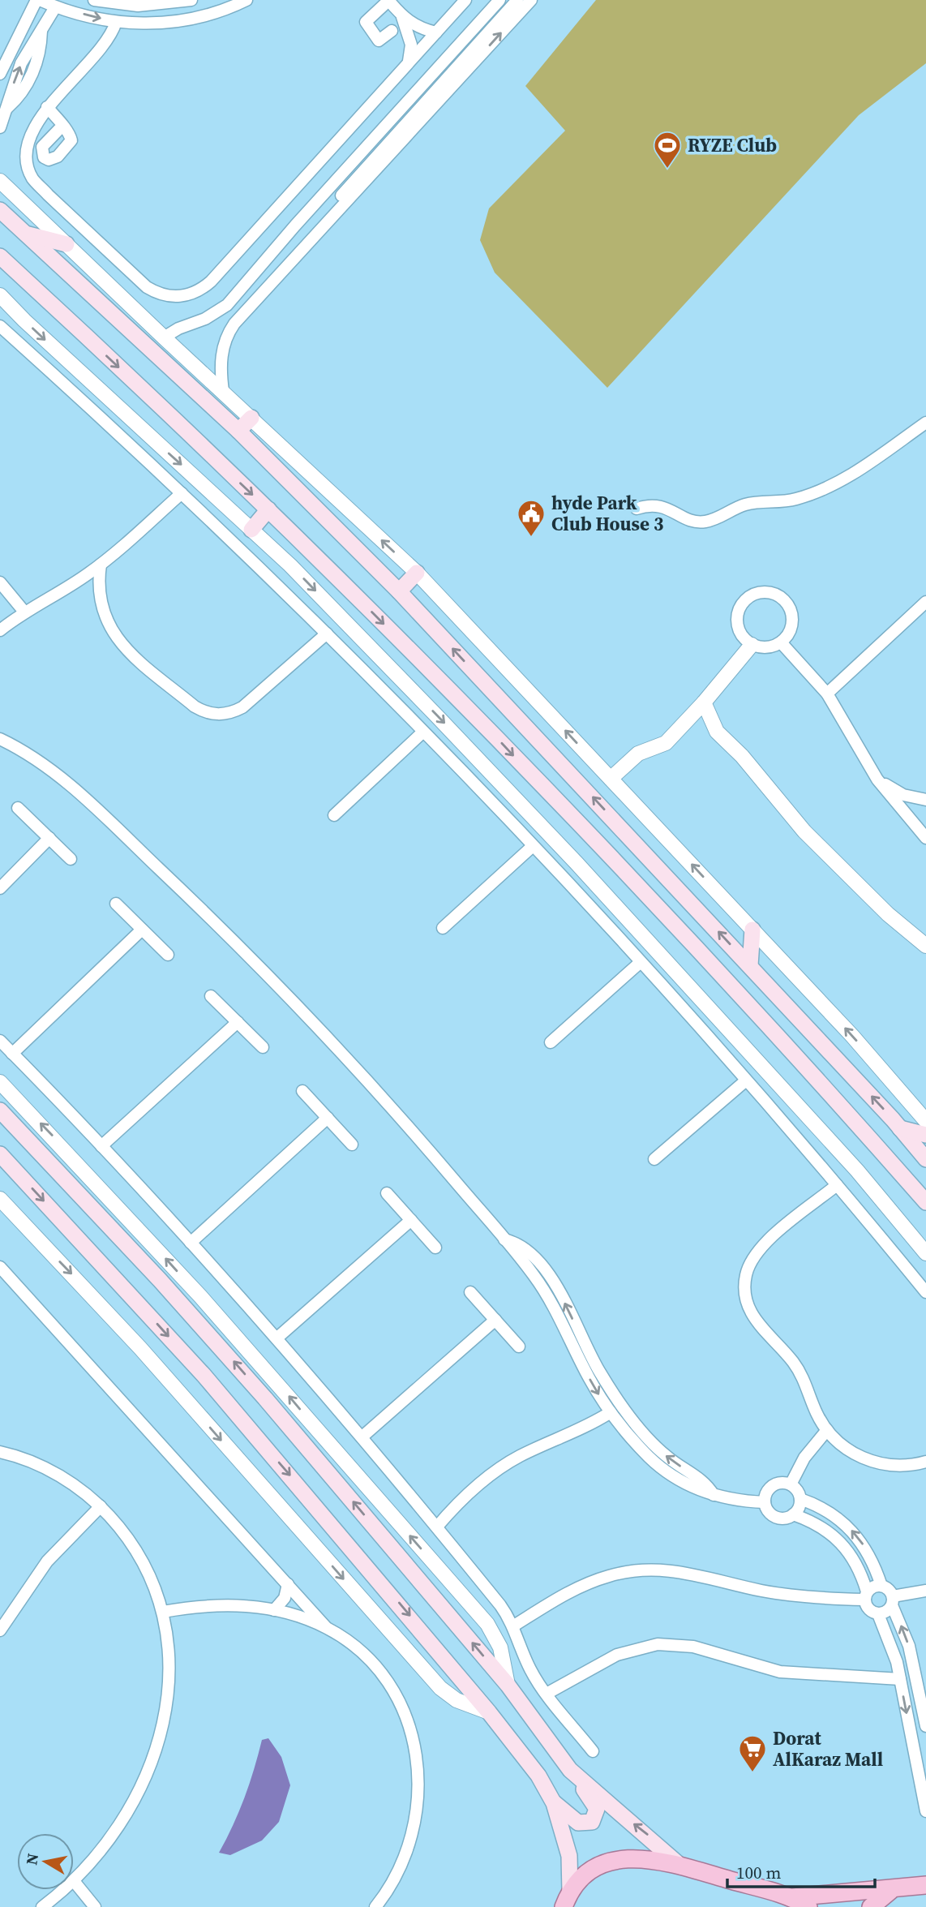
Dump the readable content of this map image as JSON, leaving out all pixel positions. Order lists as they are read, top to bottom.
{
  "places": {
    "sports": ["RYZE Club"],
    "public building": ["hyde Park Club House 3"],
    "supermarket": ["Dorat AlKaraz Mall"]
  },
  "scale_bar": "100 m",
  "north": "left"
}
